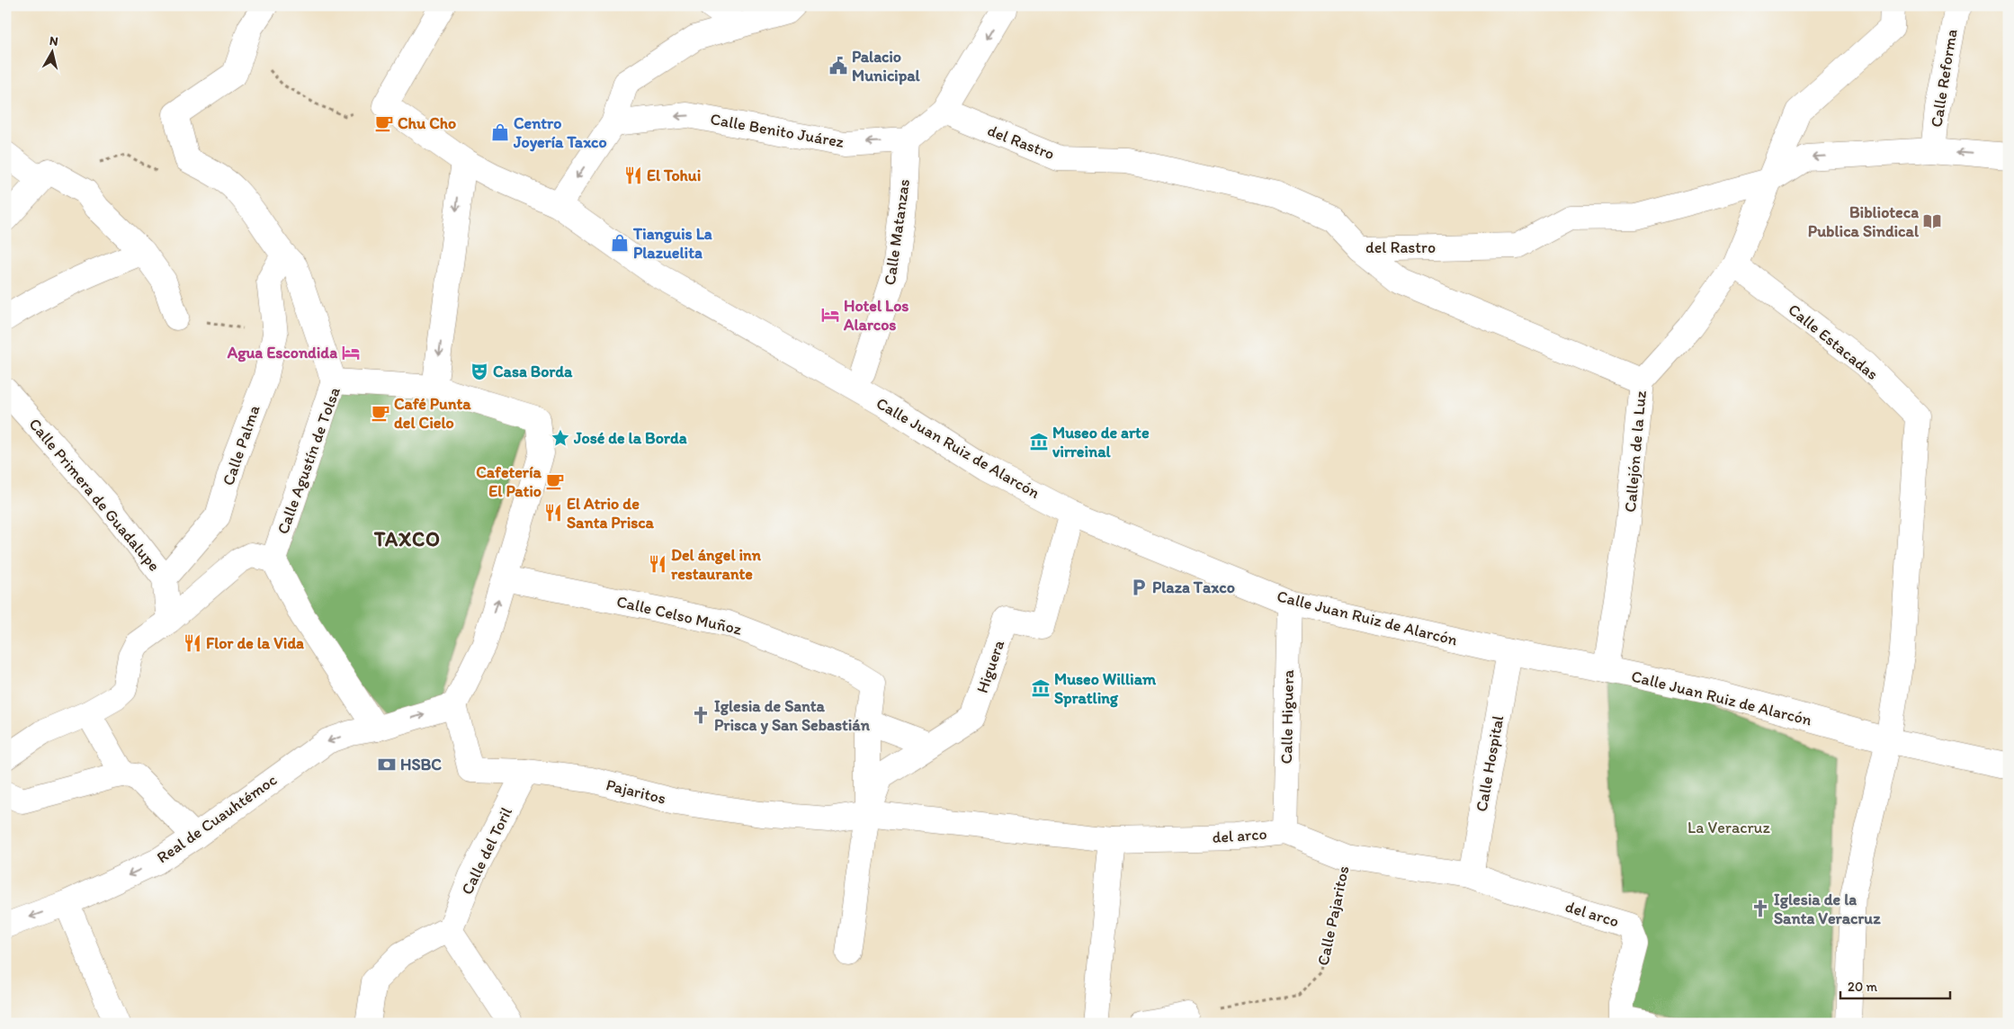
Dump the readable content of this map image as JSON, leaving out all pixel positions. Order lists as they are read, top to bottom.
{
  "streets": {
    "street": [
      "Calle Reforma",
      "Calle Benito Juárez",
      "del Rastro",
      "Calle Matanzas",
      "Calle Estacadas",
      "Calle Palma",
      "Calle Juan Ruiz de Alarcón",
      "Callejón de la Luz",
      "Calle Agustín de Tolsa",
      "Calle Primera de Guadalupe",
      "Calle Celso Muñoz",
      "Higuera",
      "Calle Higuera",
      "Calle Hospital",
      "Pajaritos",
      "Real de Cuauhtémoc",
      "del arco",
      "Calle del Toril"
    ],
    "path": ["Calle Pajaritos"]
  },
  "crossings": [
    ["Calle Reforma", "del Rastro"],
    ["Calle Benito Juárez", "Calle Matanzas"],
    ["Calle Estacadas", "Calle Juan Ruiz de Alarcón"],
    ["Calle Estacadas", "Callejón de la Luz"],
    ["Calle Palma", "Calle Primera de Guadalupe"],
    ["Calle Juan Ruiz de Alarcón", "Callejón de la Luz"],
    ["Calle Juan Ruiz de Alarcón", "Higuera"],
    ["Calle Juan Ruiz de Alarcón", "Calle Higuera"],
    ["Calle Juan Ruiz de Alarcón", "Calle Hospital"],
    ["Calle Agustín de Tolsa", "Calle Celso Muñoz"],
    ["Higuera", "Pajaritos"],
    ["Higuera", "del arco"],
    ["Calle Higuera", "del arco"],
    ["Calle Hospital", "del arco"],
    ["Pajaritos", "Real de Cuauhtémoc"],
    ["Pajaritos", "del arco"],
    ["Pajaritos", "Calle del Toril"],
    ["del arco", "Calle Pajaritos"]
  ],
  "one_way": ["Calle Benito Juárez"],
  "districts": ["TAXCO"],
  "parks": ["La Veracruz"],
  "places": {
    "public building": ["Palacio Municipal"],
    "cafe": ["Chu Cho", "Café Punta del Cielo", "Cafetería El Patio"],
    "shop": ["Centro Joyería Taxco", "Tianguis La Plazuelita"],
    "restaurant": [
      "El Tohui",
      "El Atrio de Santa Prisca",
      "Del ángel inn restaurante",
      "Flor de la Vida"
    ],
    "library": ["Biblioteca Publica Sindical"],
    "hotel": ["Hotel Los Alarcos", "Agua Escondida"],
    "theatre": ["Casa Borda"],
    "place": ["José de la Borda"],
    "museum": ["Museo de arte virreinal", "Museo William Spratling"],
    "parking": ["Plaza Taxco"],
    "church": ["Iglesia de Santa Prisca y San Sebastián", "Iglesia de la Santa Veracruz"],
    "bank": ["HSBC"]
  },
  "scale_bar": "20 m",
  "north": "top"
}
